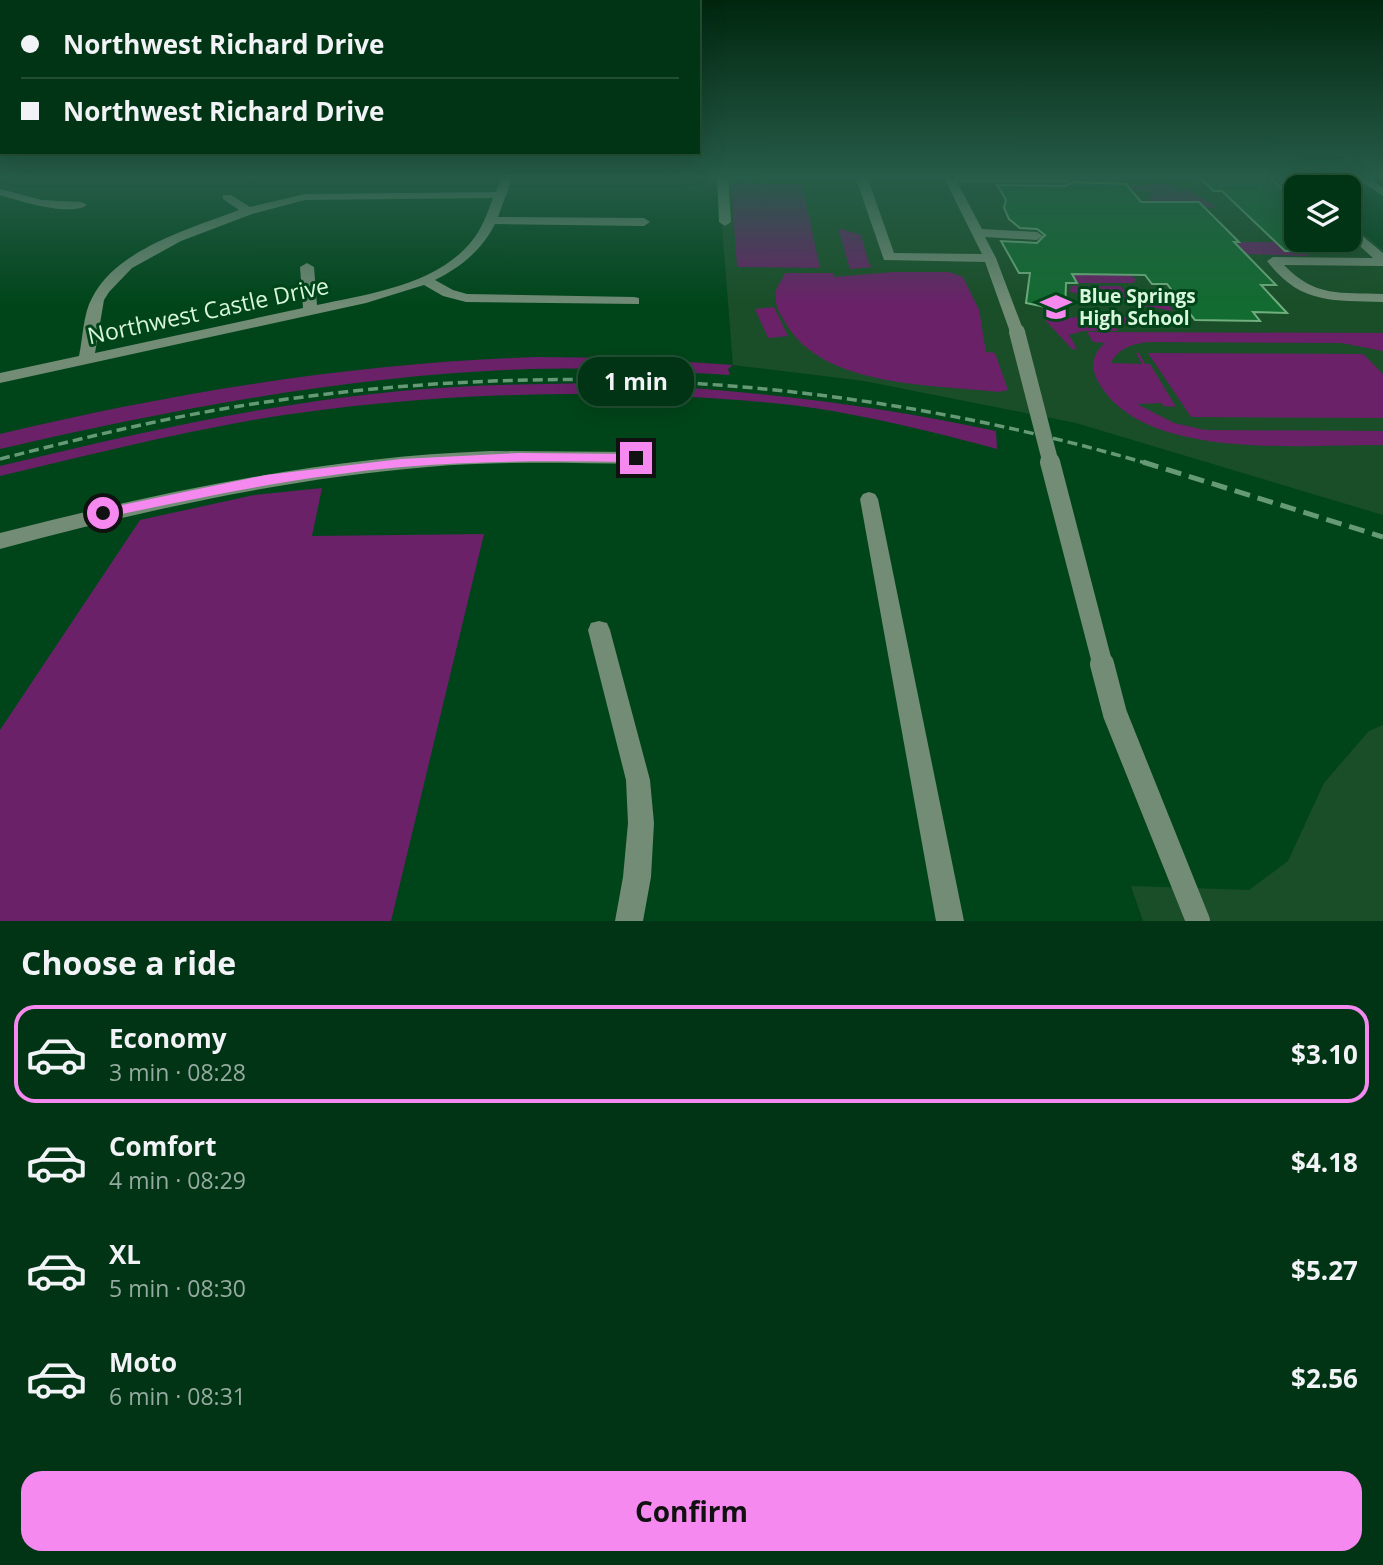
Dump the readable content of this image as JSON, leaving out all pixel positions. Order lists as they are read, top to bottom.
{
  "streets": {
    "street": ["Northwest Castle Drive"]
  },
  "places": {
    "school or university": ["Blue Springs High School"]
  },
  "page": {
    "banner": ["Northwest Richard Drive", "Northwest Richard Drive"],
    "bubble": "1 min",
    "heading": "Choose a ride",
    "list": [
      {
        "name": "Economy",
        "note": "3 min · 08:28",
        "value": "$3.10"
      },
      {
        "name": "Comfort",
        "note": "4 min · 08:29",
        "value": "$4.18"
      },
      {
        "name": "XL",
        "note": "5 min · 08:30",
        "value": "$5.27"
      },
      {
        "name": "Moto",
        "note": "6 min · 08:31",
        "value": "$2.56"
      }
    ],
    "buttons": "Confirm"
  }
}
